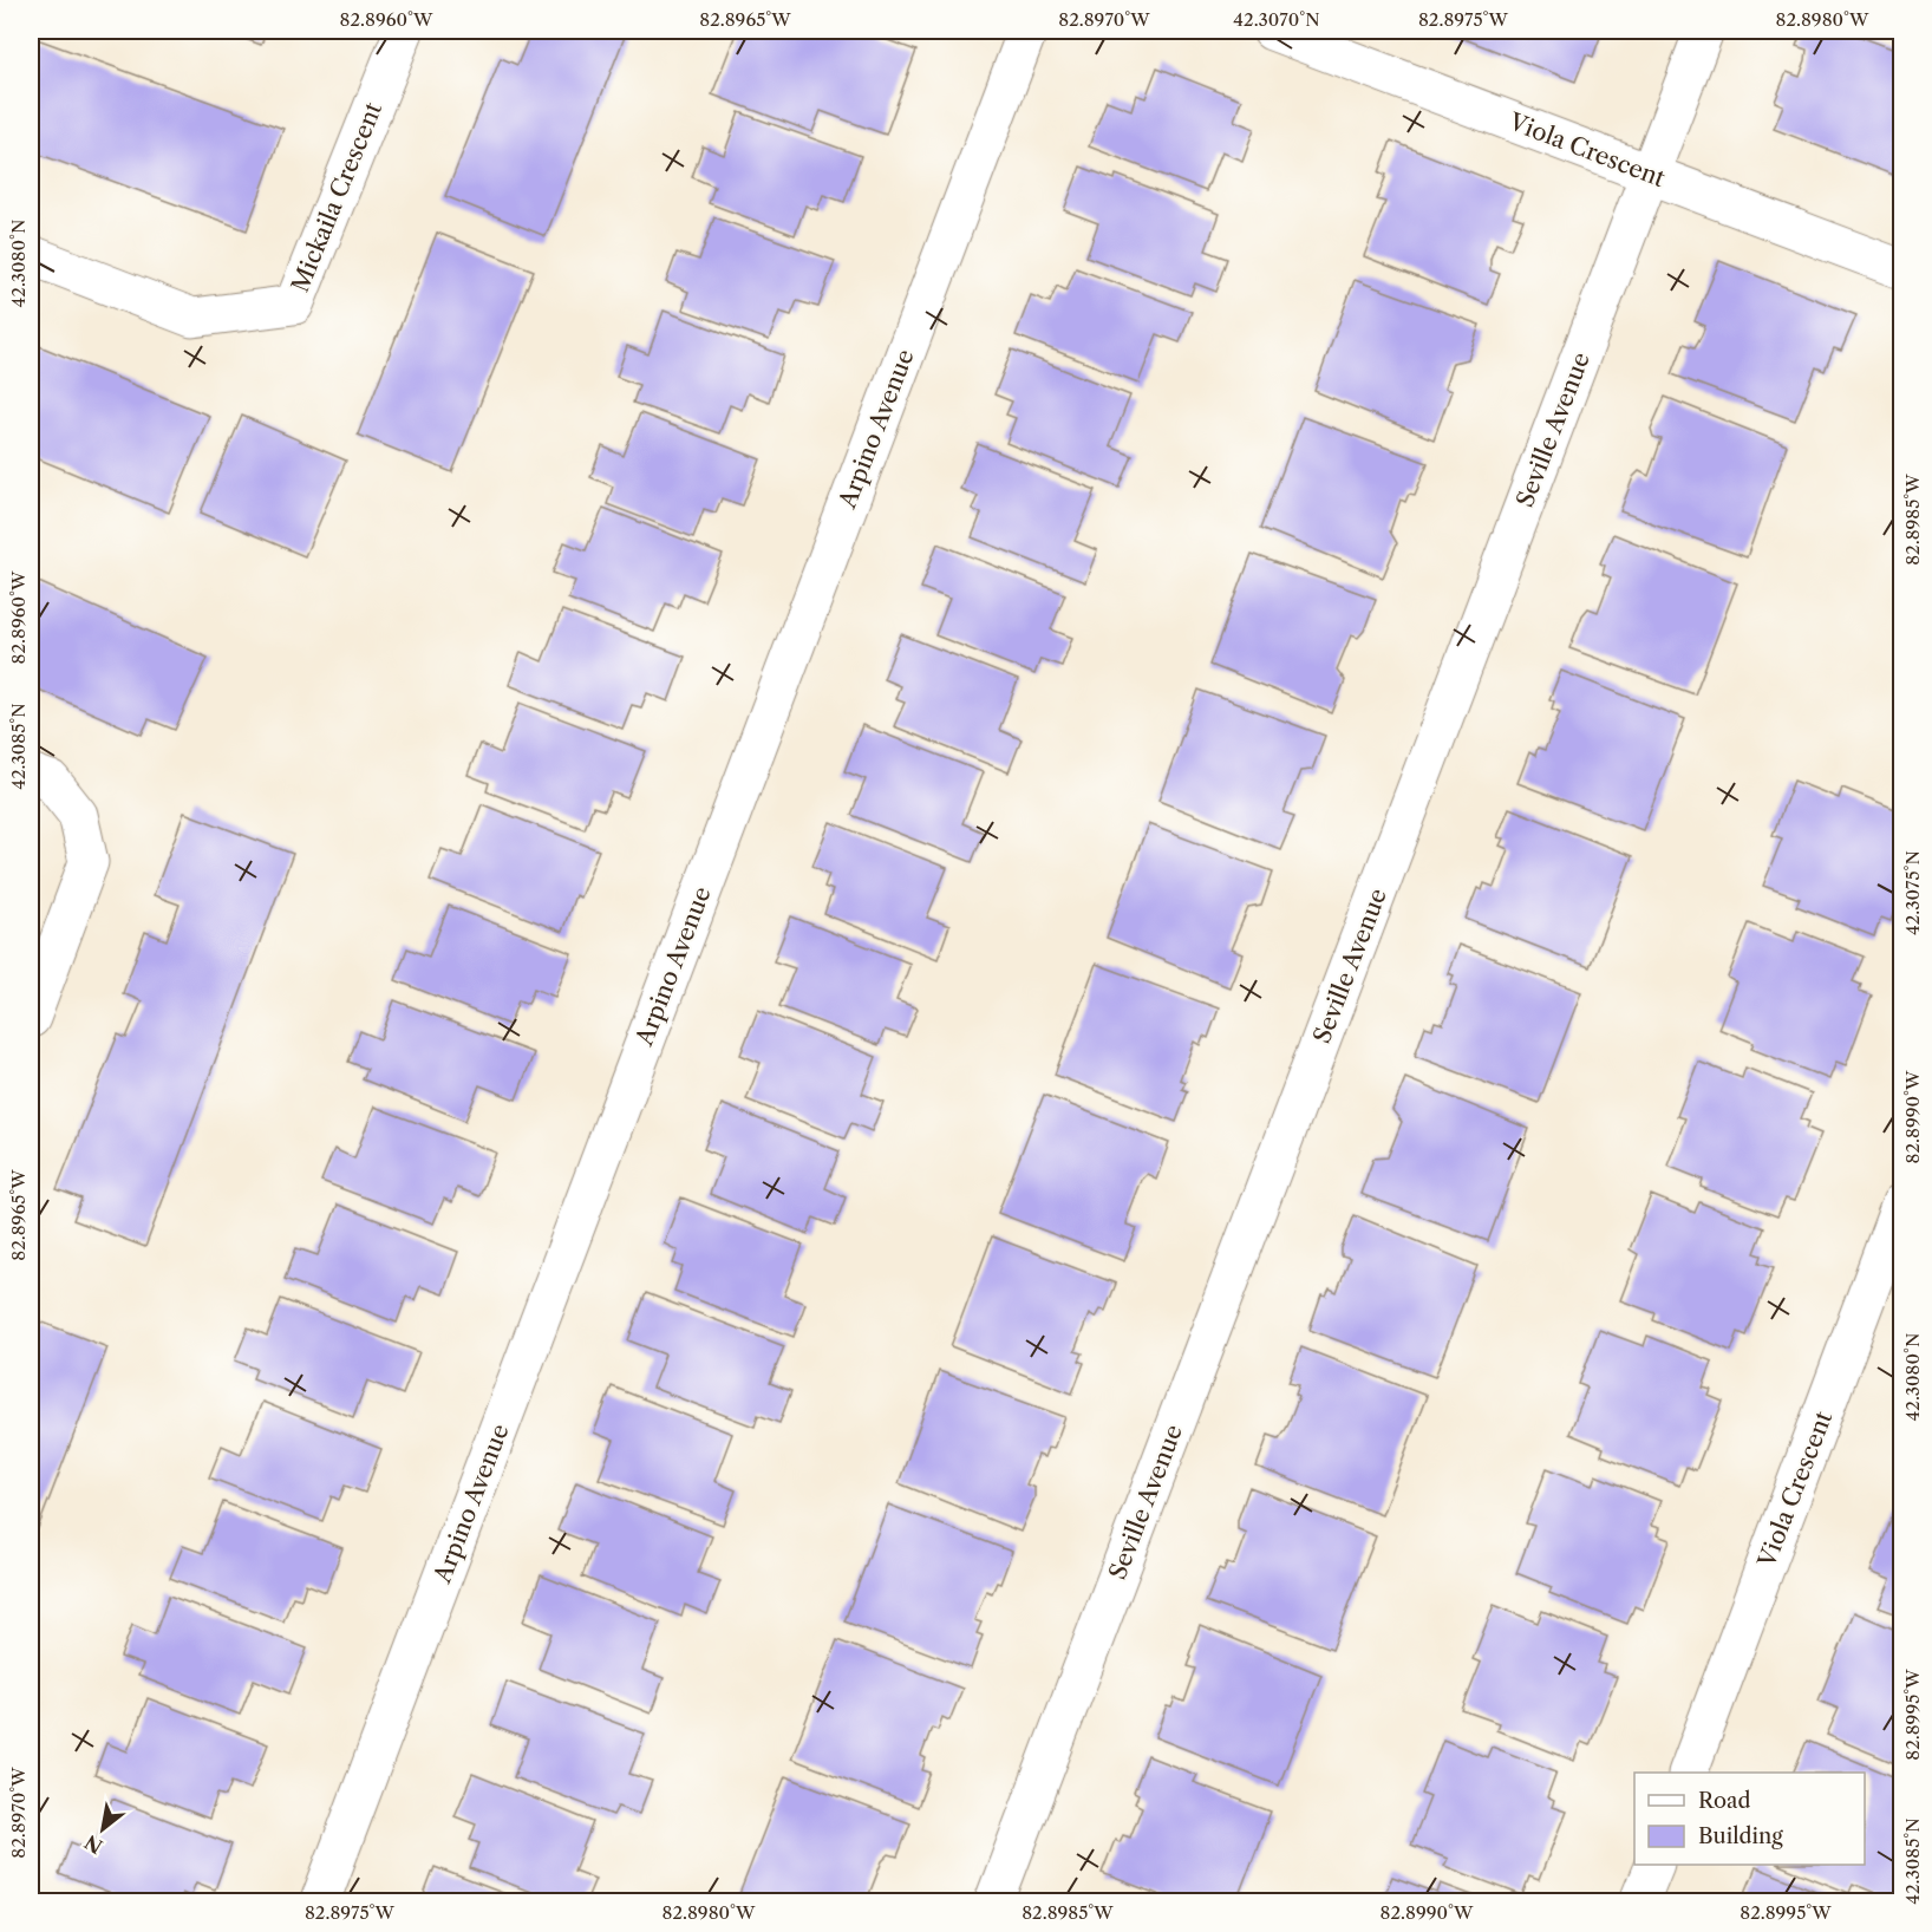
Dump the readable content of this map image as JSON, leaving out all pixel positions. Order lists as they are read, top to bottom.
{
  "streets": {
    "street": [
      "Viola Crescent",
      "Mickaila Crescent",
      "Arpino Avenue",
      "Seville Avenue"
    ]
  },
  "crossings": [
    ["Viola Crescent", "Seville Avenue"]
  ],
  "legend": ["Road", "Building"],
  "north": "bottom left",
  "coordinates": [
    "82.8960°W",
    "82.8965°W",
    "82.8970°W",
    "42.3070°N",
    "82.8975°W",
    "82.8980°W",
    "42.3080°N",
    "82.8985°W",
    "42.3085°N",
    "42.3075°N",
    "82.8990°W",
    "82.8995°W"
  ]
}
